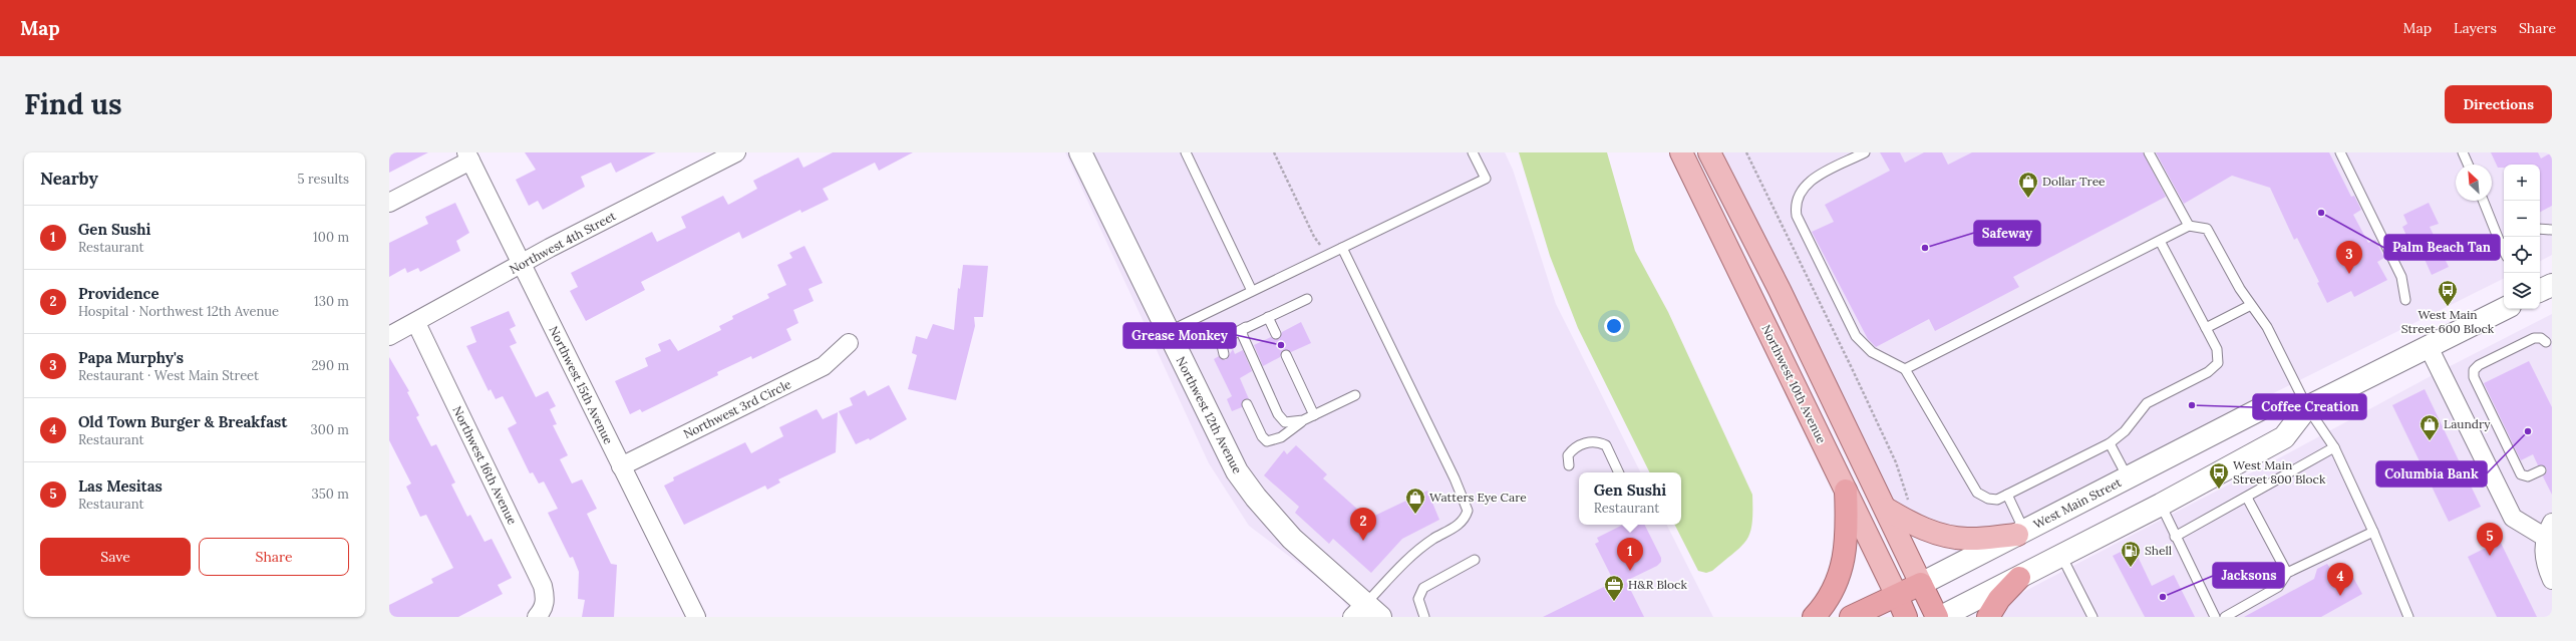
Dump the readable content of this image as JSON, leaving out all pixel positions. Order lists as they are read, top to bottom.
{
  "streets": {
    "highway": ["Northwest 10th Avenue", "West Main Street"],
    "main road": ["Northwest 12th Avenue"],
    "street": [
      "Northwest 4th Street",
      "Northwest 15th Avenue",
      "Northwest 3rd Circle",
      "Northwest 16th Avenue"
    ]
  },
  "crossings": [
    ["Northwest 4th Street", "Northwest 15th Avenue"],
    ["Northwest 4th Street", "Northwest 16th Avenue"],
    ["Northwest 10th Avenue", "West Main Street"],
    ["Northwest 15th Avenue", "Northwest 3rd Circle"]
  ],
  "places": {
    "shop": ["Dollar Tree", "Laundry", "Watters Eye Care"],
    "other": [
      "Palm Beach Tan",
      "Safeway",
      "Grease Monkey",
      "Coffee Creation",
      "Columbia Bank",
      "Jacksons"
    ],
    "bus stop": ["West Main Street 600 Block", "West Main Street 800 Block"],
    "fuel station": ["Shell"],
    "office": ["H&R Block"]
  },
  "north": "top left",
  "page": {
    "header": "Map",
    "nav": ["Map", "Layers", "Share"],
    "buttons": [
      "Directions",
      ["Save", "Share"]
    ],
    "title": "Find us",
    "heading": ["Nearby", "5 results"],
    "map_buttons": ["+", "−"],
    "list": [
      {
        "mark": "1",
        "name": "Gen Sushi",
        "note": "Restaurant",
        "value": "100 m"
      },
      {
        "mark": "2",
        "name": "Providence",
        "note": "Hospital · Northwest 12th Avenue",
        "value": "130 m"
      },
      {
        "mark": "3",
        "name": "Papa Murphy's",
        "note": "Restaurant · West Main Street",
        "value": "290 m"
      },
      {
        "mark": "4",
        "name": "Old Town Burger & Breakfast",
        "note": "Restaurant",
        "value": "300 m"
      },
      {
        "mark": "5",
        "name": "Las Mesitas",
        "note": "Restaurant",
        "value": "350 m"
      }
    ],
    "pins": [
      "3",
      "2",
      "5",
      "1",
      "4"
    ],
    "popup": ["Gen Sushi", "Restaurant"]
  }
}
